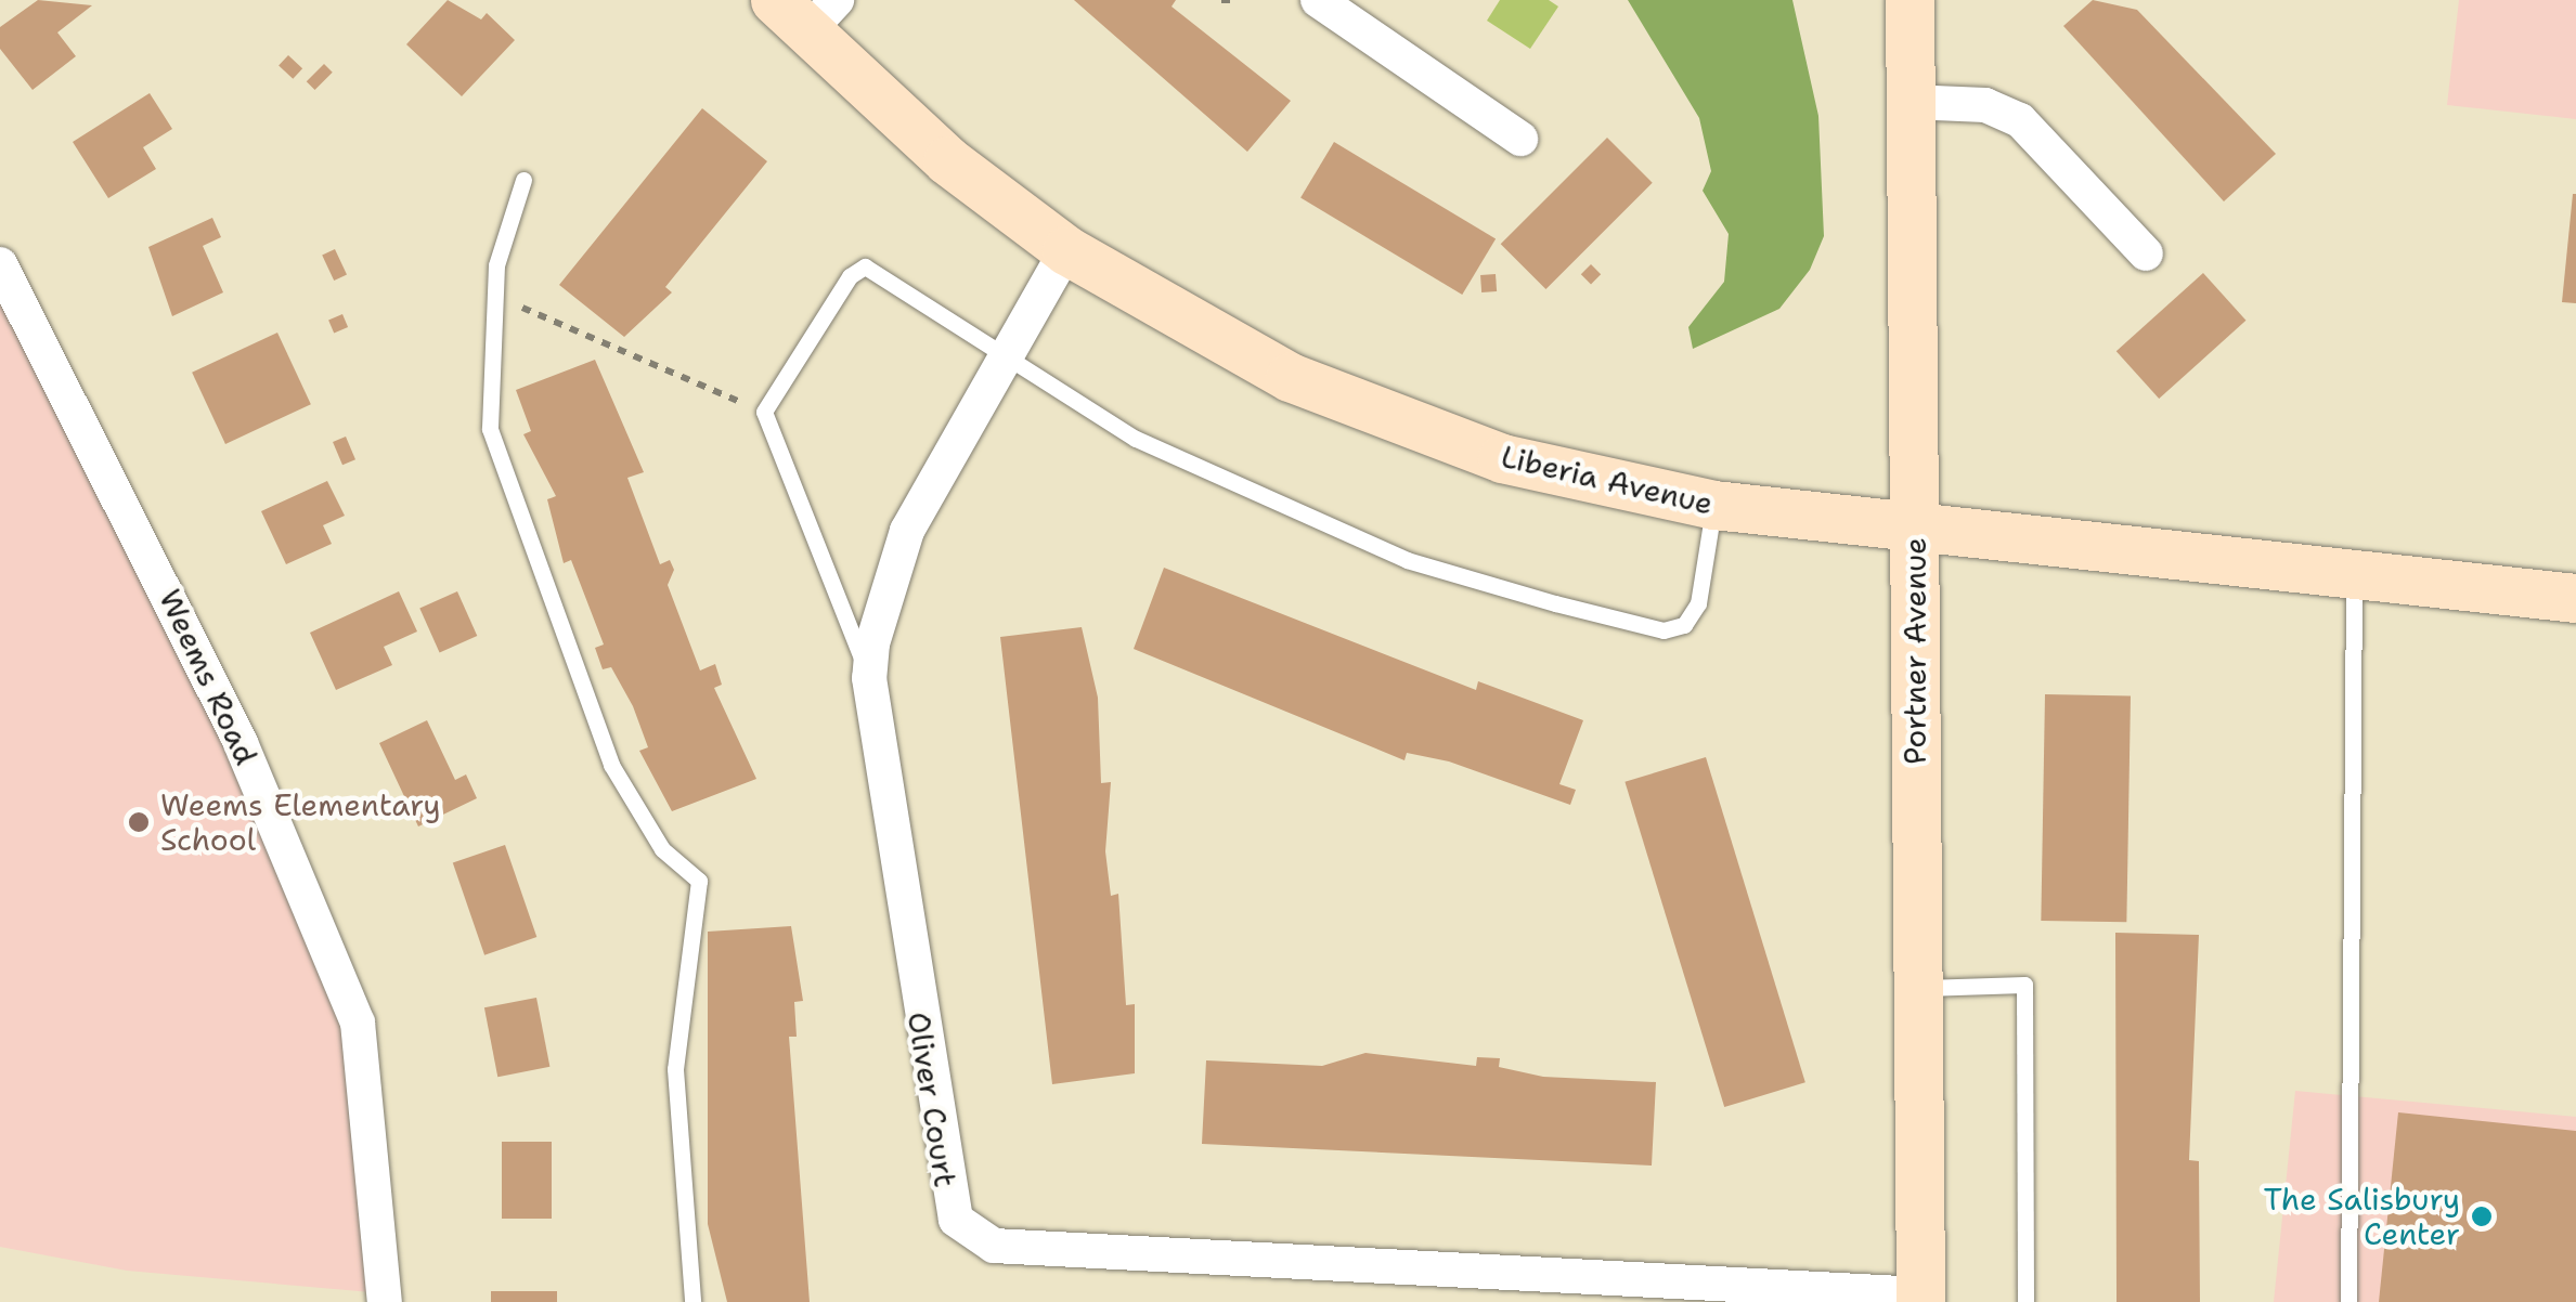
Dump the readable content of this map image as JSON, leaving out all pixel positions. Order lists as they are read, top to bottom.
{
  "streets": {
    "main road": ["Liberia Avenue", "Portner Avenue"],
    "street": ["Weems Road", "Oliver Court"]
  },
  "crossings": [
    ["Liberia Avenue", "Portner Avenue"],
    ["Liberia Avenue", "Oliver Court"],
    ["Portner Avenue", "Oliver Court"]
  ],
  "places": ["Weems Elementary School", "The Salisbury Center"]
}
